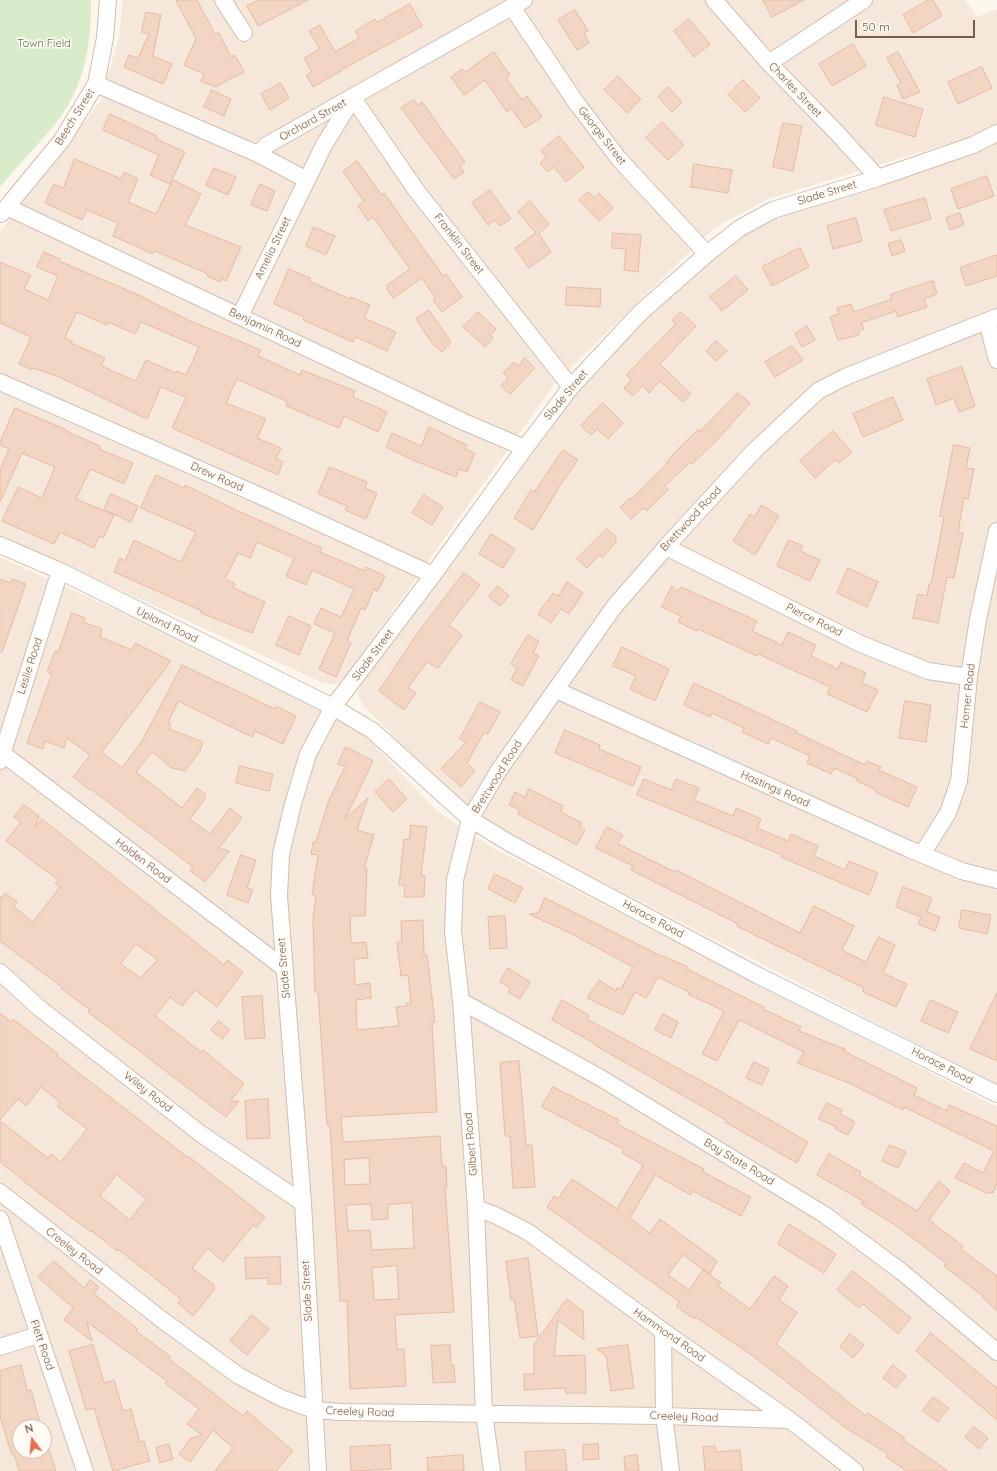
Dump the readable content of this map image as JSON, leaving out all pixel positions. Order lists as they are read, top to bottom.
{
  "streets": {
    "street": [
      "Charles Street",
      "Beech Street",
      "Orchard Street",
      "George Street",
      "Slade Street",
      "Franklin Street",
      "Amelia Street",
      "Benjamin Road",
      "Drew Road",
      "Brettwood Road",
      "Pierce Road",
      "Upland Road",
      "Leslie Road",
      "Homer Road",
      "Hastings Road",
      "Holden Road",
      "Horace Road",
      "Wiley Road",
      "Gilbert Road",
      "Bay State Road",
      "Creeley Road",
      "Hammond Road",
      "Flett Road"
    ]
  },
  "crossings": [
    ["Charles Street", "Slade Street"],
    ["Beech Street", "Benjamin Road"],
    ["Orchard Street", "George Street"],
    ["Orchard Street", "Franklin Street"],
    ["Orchard Street", "Amelia Street"],
    ["George Street", "Slade Street"],
    ["Slade Street", "Franklin Street"],
    ["Slade Street", "Benjamin Road"],
    ["Slade Street", "Drew Road"],
    ["Slade Street", "Upland Road"],
    ["Slade Street", "Holden Road"],
    ["Slade Street", "Horace Road"],
    ["Slade Street", "Wiley Road"],
    ["Slade Street", "Creeley Road"],
    ["Franklin Street", "Amelia Street"],
    ["Amelia Street", "Benjamin Road"],
    ["Brettwood Road", "Pierce Road"],
    ["Brettwood Road", "Hastings Road"],
    ["Brettwood Road", "Horace Road"],
    ["Brettwood Road", "Gilbert Road"],
    ["Pierce Road", "Homer Road"],
    ["Upland Road", "Leslie Road"],
    ["Upland Road", "Horace Road"],
    ["Leslie Road", "Holden Road"],
    ["Homer Road", "Hastings Road"],
    ["Horace Road", "Gilbert Road"],
    ["Gilbert Road", "Bay State Road"],
    ["Gilbert Road", "Creeley Road"],
    ["Gilbert Road", "Hammond Road"],
    ["Creeley Road", "Hammond Road"]
  ],
  "parks": ["Town Field"],
  "scale_bar": "50 m",
  "north": "top"
}
